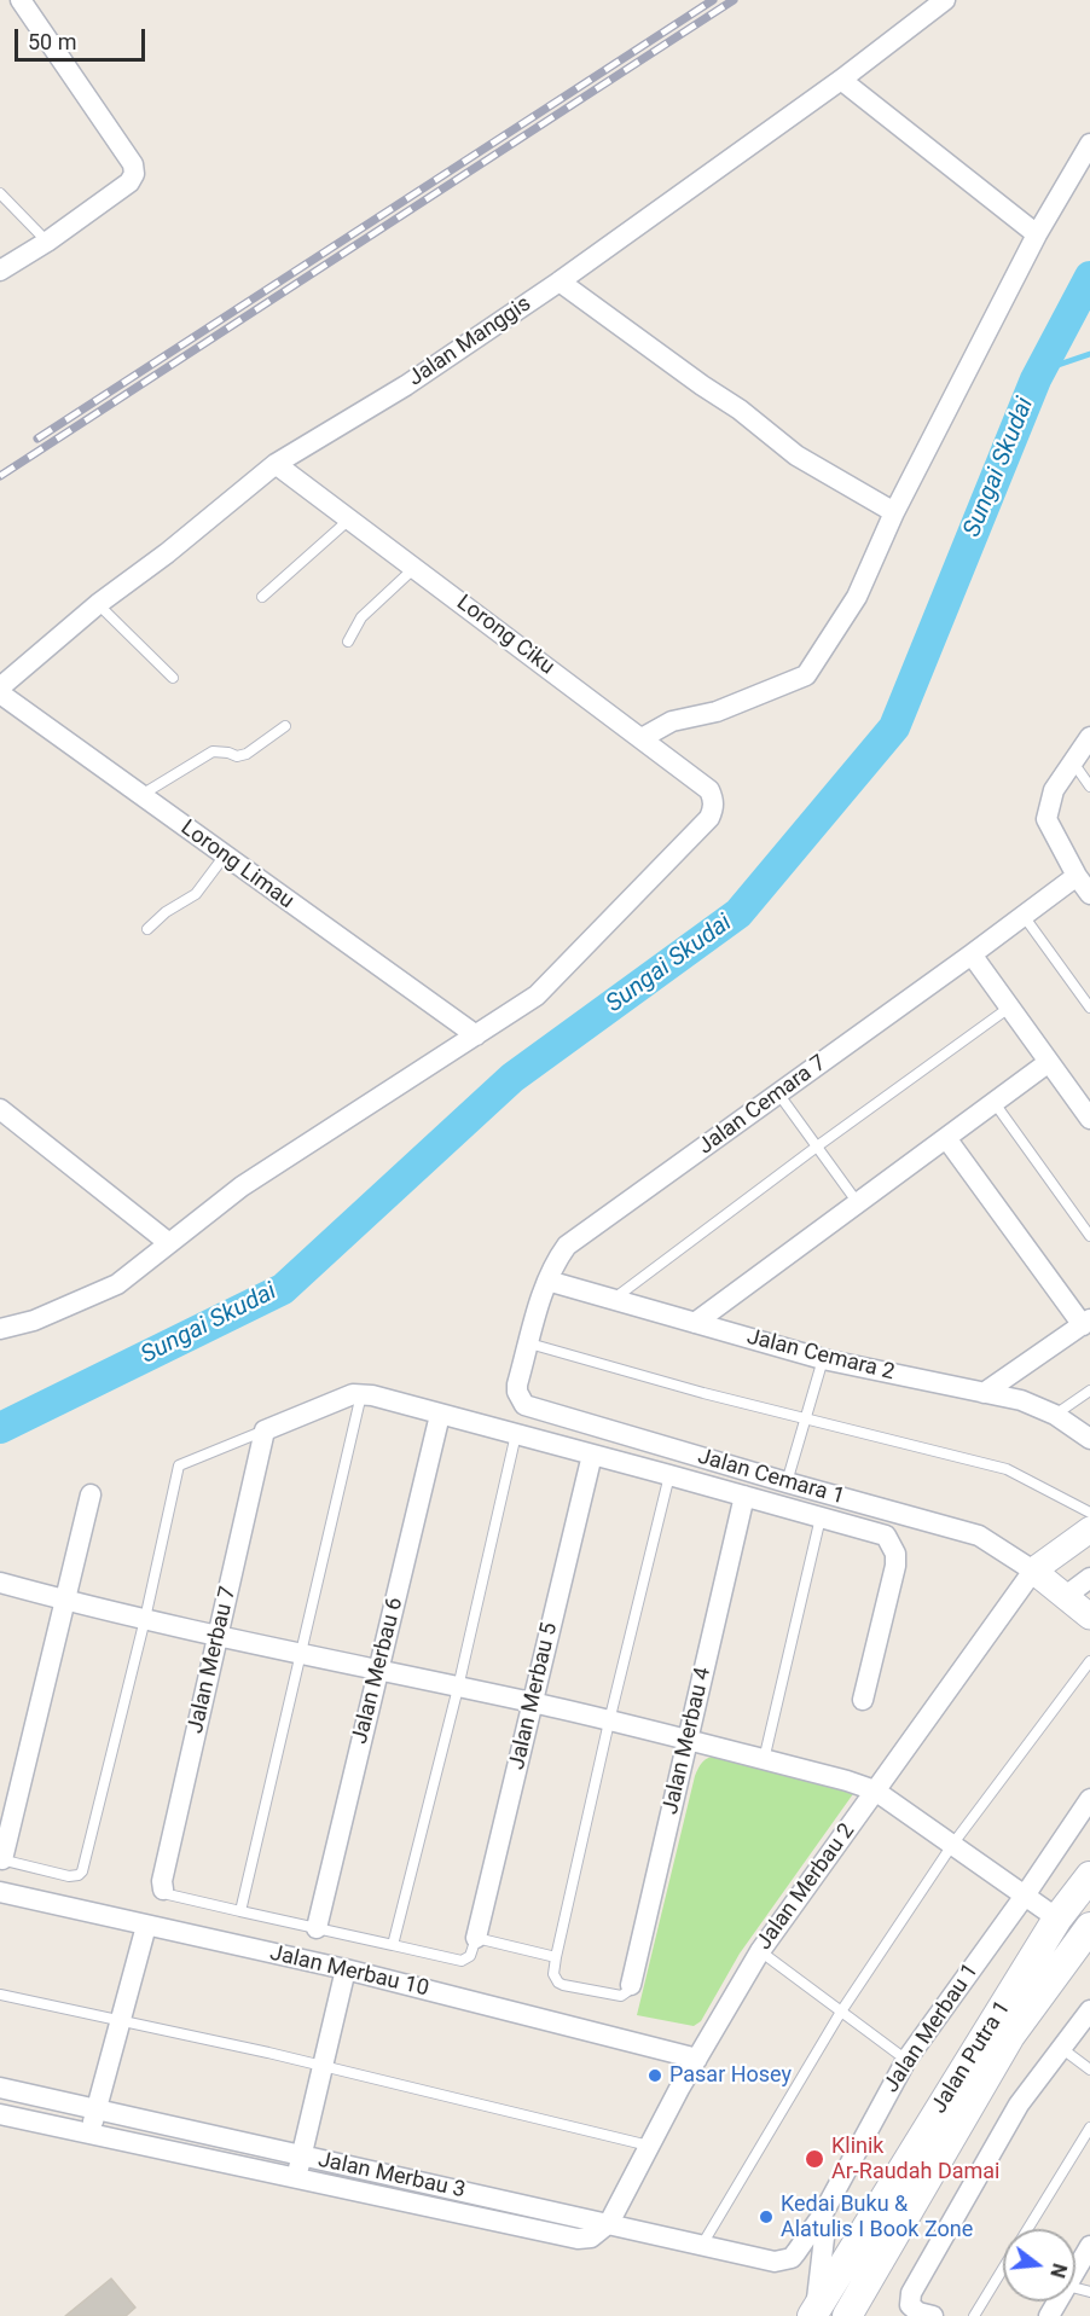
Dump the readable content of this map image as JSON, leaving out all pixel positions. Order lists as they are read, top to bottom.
{
  "streets": {
    "main road": ["Jalan Putra 1"],
    "street": [
      "Jalan Manggis",
      "Lorong Ciku",
      "Lorong Limau",
      "Jalan Cemara 7",
      "Jalan Cemara 2",
      "Jalan Cemara 1",
      "Jalan Merbau 7",
      "Jalan Merbau 6",
      "Jalan Merbau 5",
      "Jalan Merbau 4",
      "Jalan Merbau 2",
      "Jalan Merbau 10",
      "Jalan Merbau 1",
      "Jalan Merbau 3"
    ]
  },
  "crossings": [
    ["Jalan Manggis", "Lorong Ciku"],
    ["Lorong Ciku", "Lorong Limau"],
    ["Jalan Cemara 7", "Jalan Cemara 2"],
    ["Jalan Cemara 7", "Jalan Cemara 1"],
    ["Jalan Cemara 1", "Jalan Merbau 2"],
    ["Jalan Merbau 2", "Jalan Merbau 10"],
    ["Jalan Merbau 2", "Jalan Merbau 3"],
    ["Jalan Merbau 1", "Jalan Merbau 3"]
  ],
  "water": ["Sungai Skudai"],
  "places": ["Pasar Hosey", "Klinik Ar-Raudah Damai", "Kedai Buku & Alatulis I Book Zone"],
  "scale_bar": "50 m",
  "north": "right"
}
